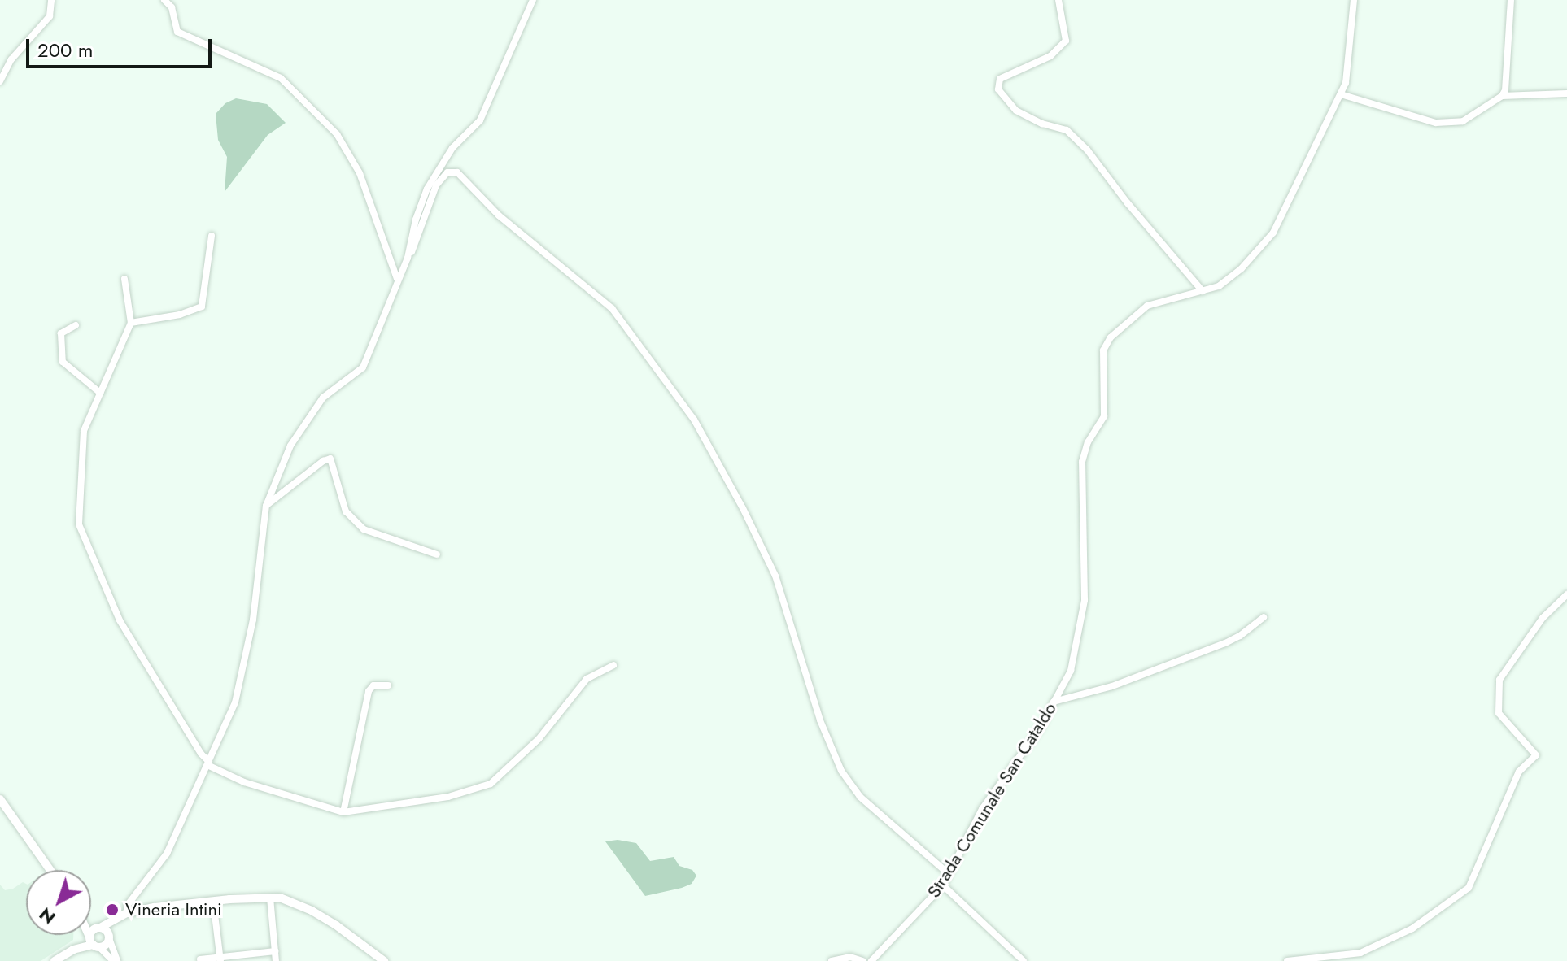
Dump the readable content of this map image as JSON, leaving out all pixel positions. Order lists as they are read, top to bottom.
{
  "streets": {
    "street": ["Strada Comunale San Cataldo"]
  },
  "places": ["Vineria Intini"],
  "scale_bar": "200 m",
  "north": "bottom left"
}
